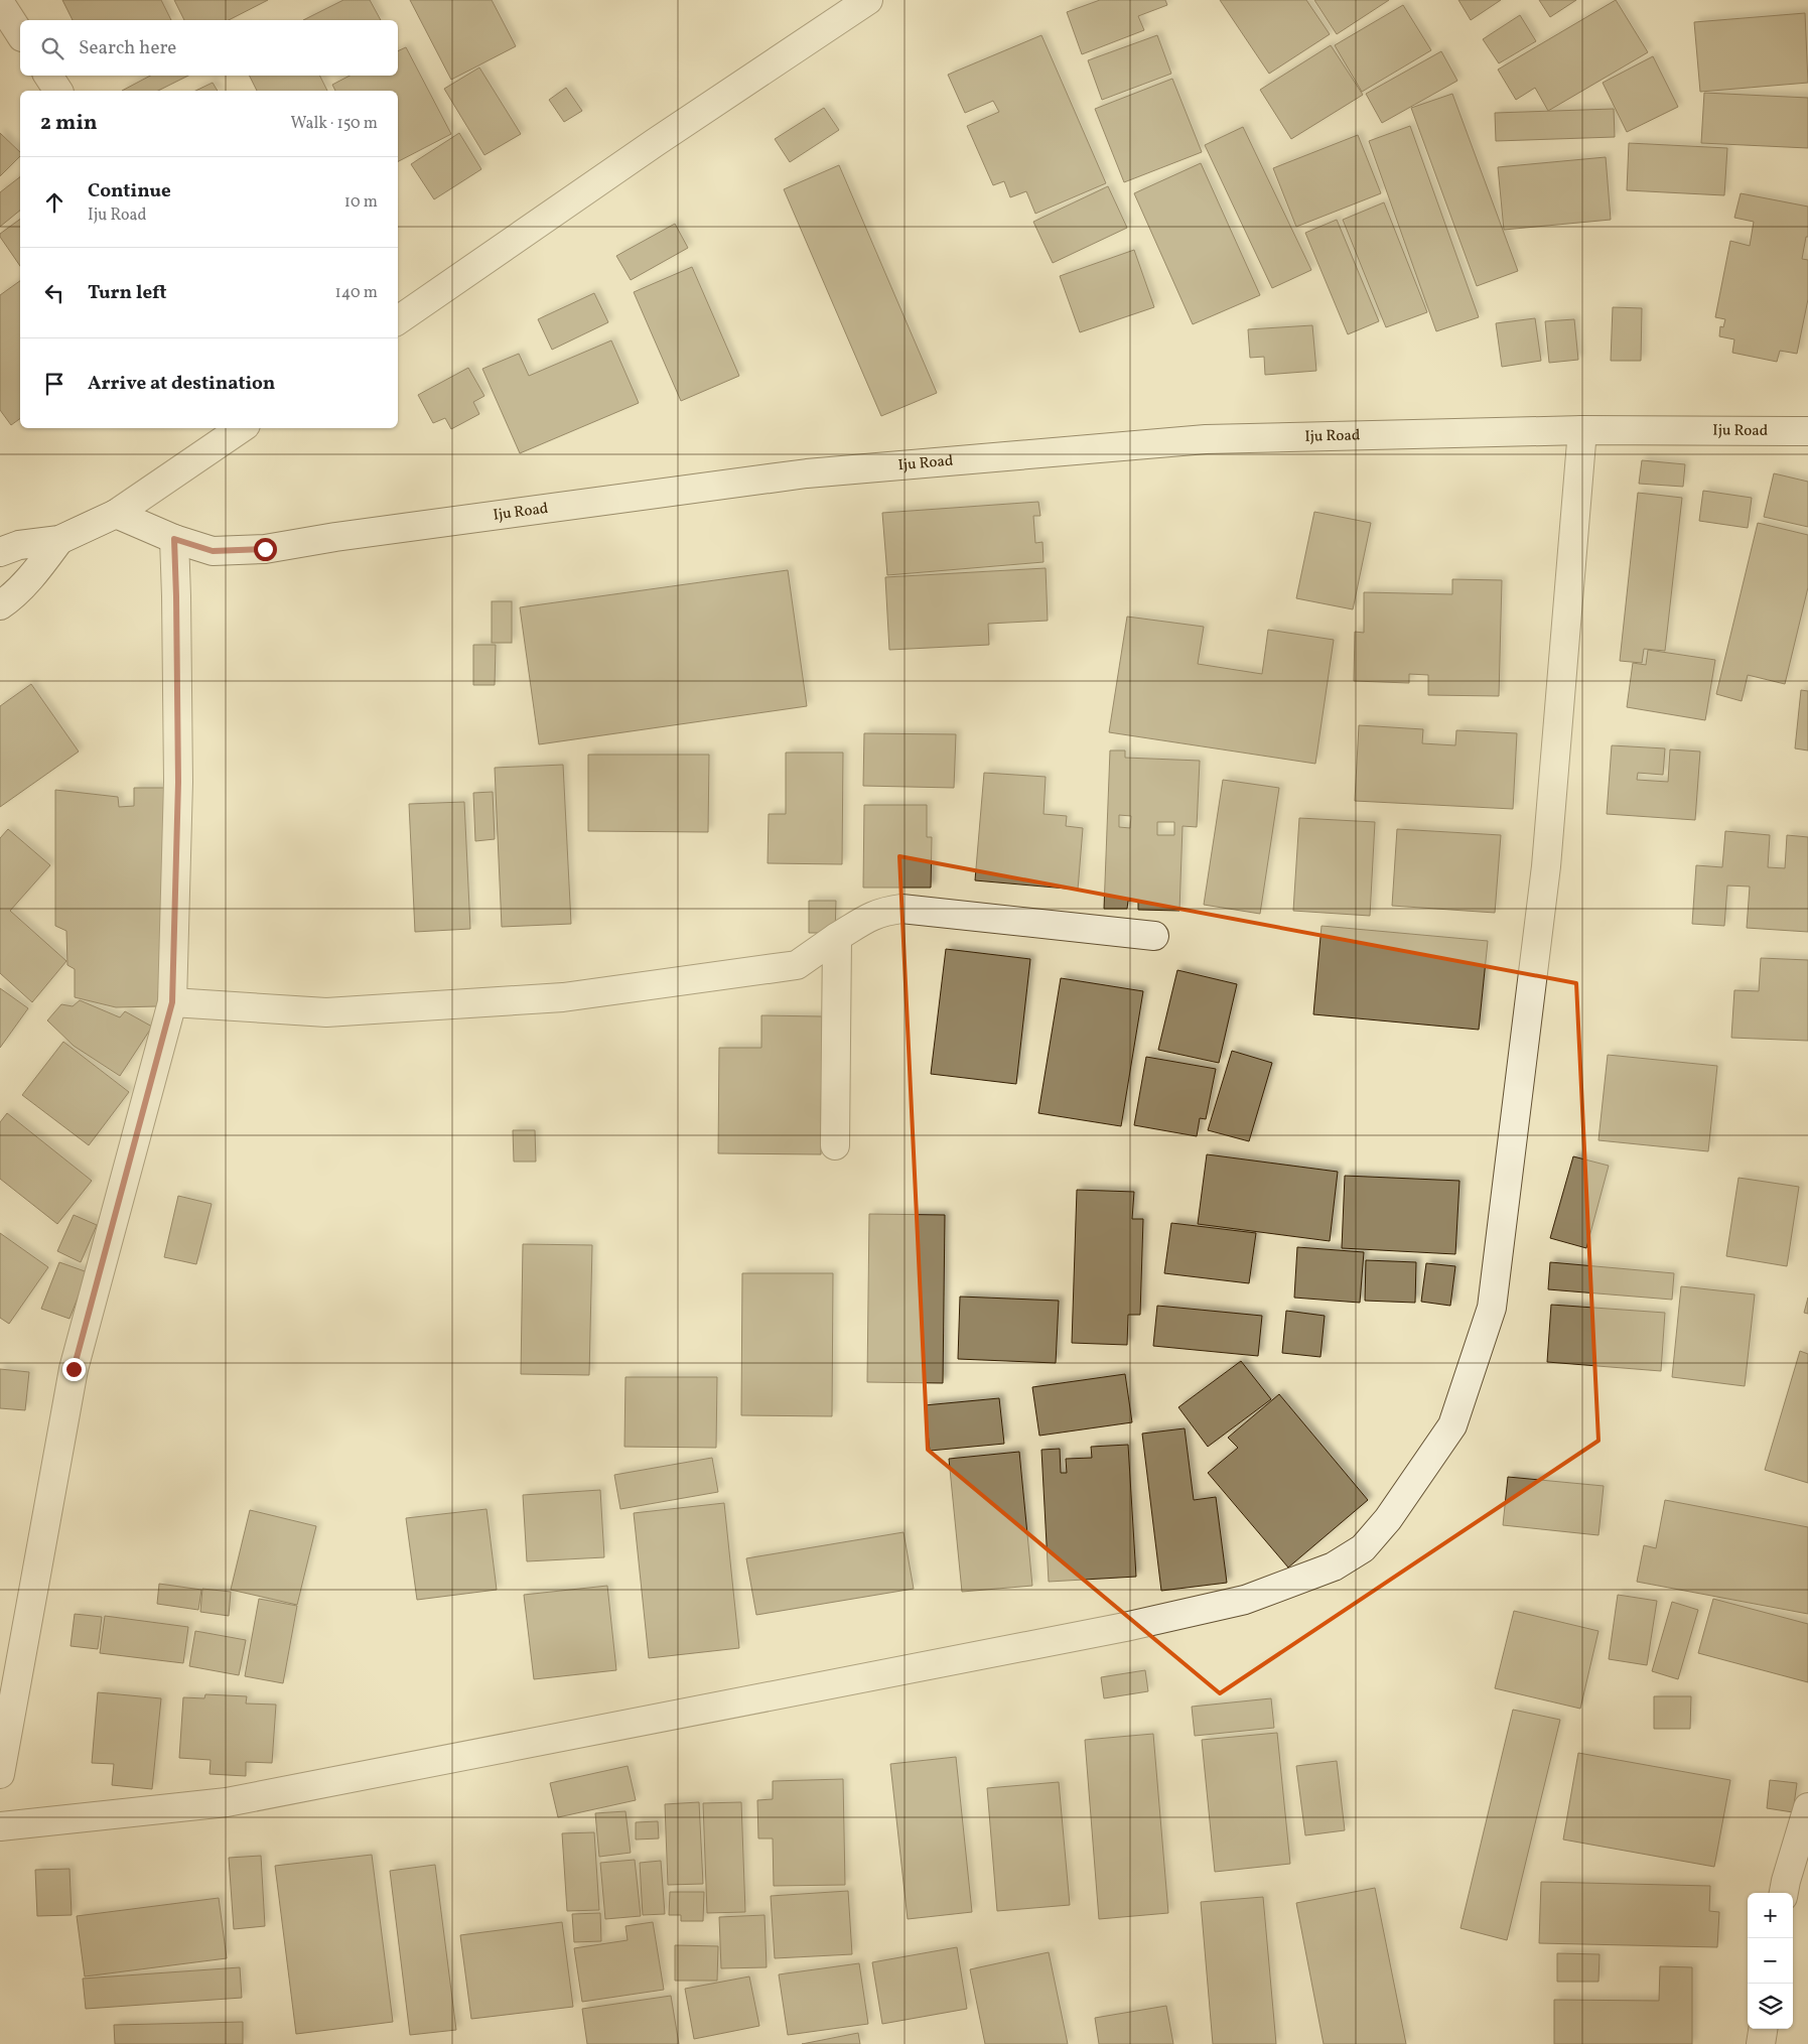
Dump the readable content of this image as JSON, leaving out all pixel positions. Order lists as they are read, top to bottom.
{
  "streets": {
    "street": ["Iju Road"]
  },
  "page": {
    "search": "Search here",
    "heading": ["2 min", "Walk · 150 m"],
    "list": [
      ["Continue", "Iju Road", "10 m"],
      ["Turn left", "140 m"],
      "Arrive at destination"
    ],
    "map_buttons": ["+", "−"]
  }
}
